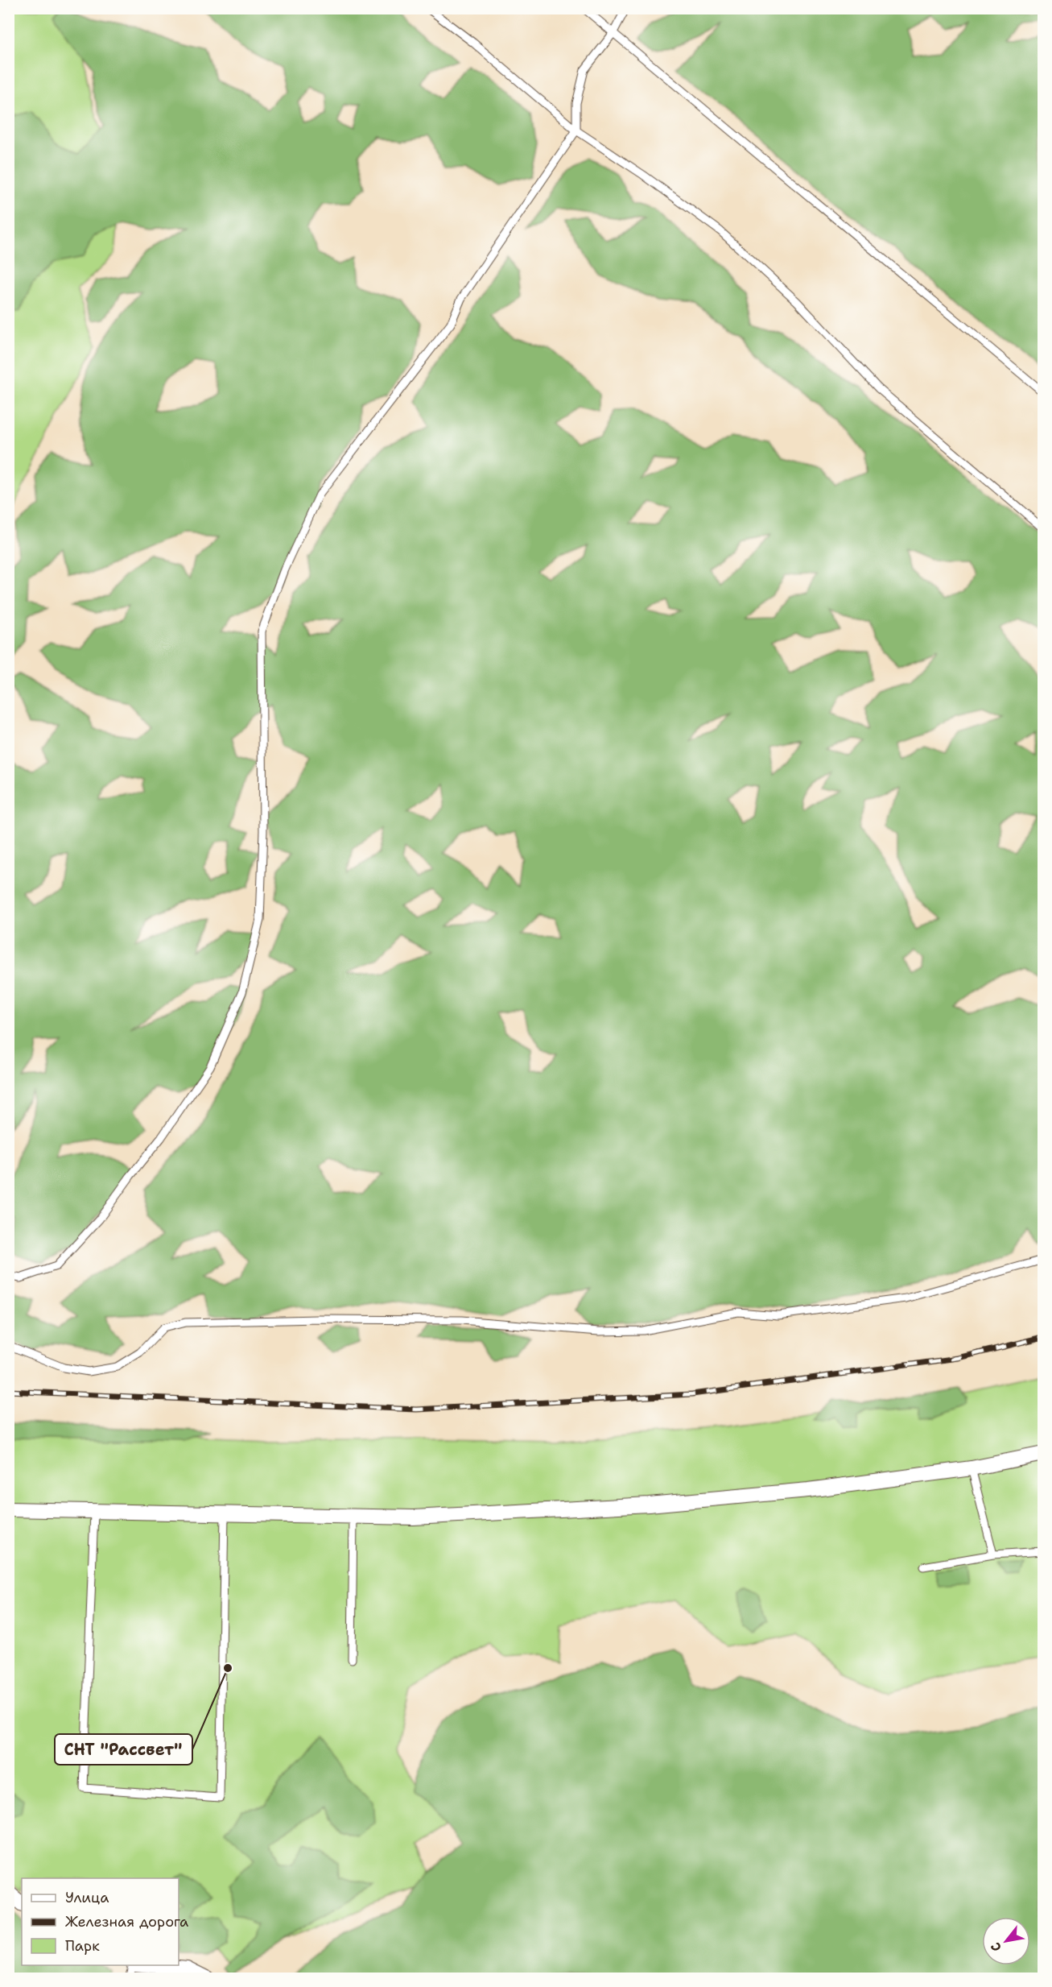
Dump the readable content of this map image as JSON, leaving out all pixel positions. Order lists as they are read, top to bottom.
{
  "places": ["СНТ \"Рассвет\""],
  "legend": ["Улица", "Железная дорога", "Парк"],
  "north": "bottom left"
}
